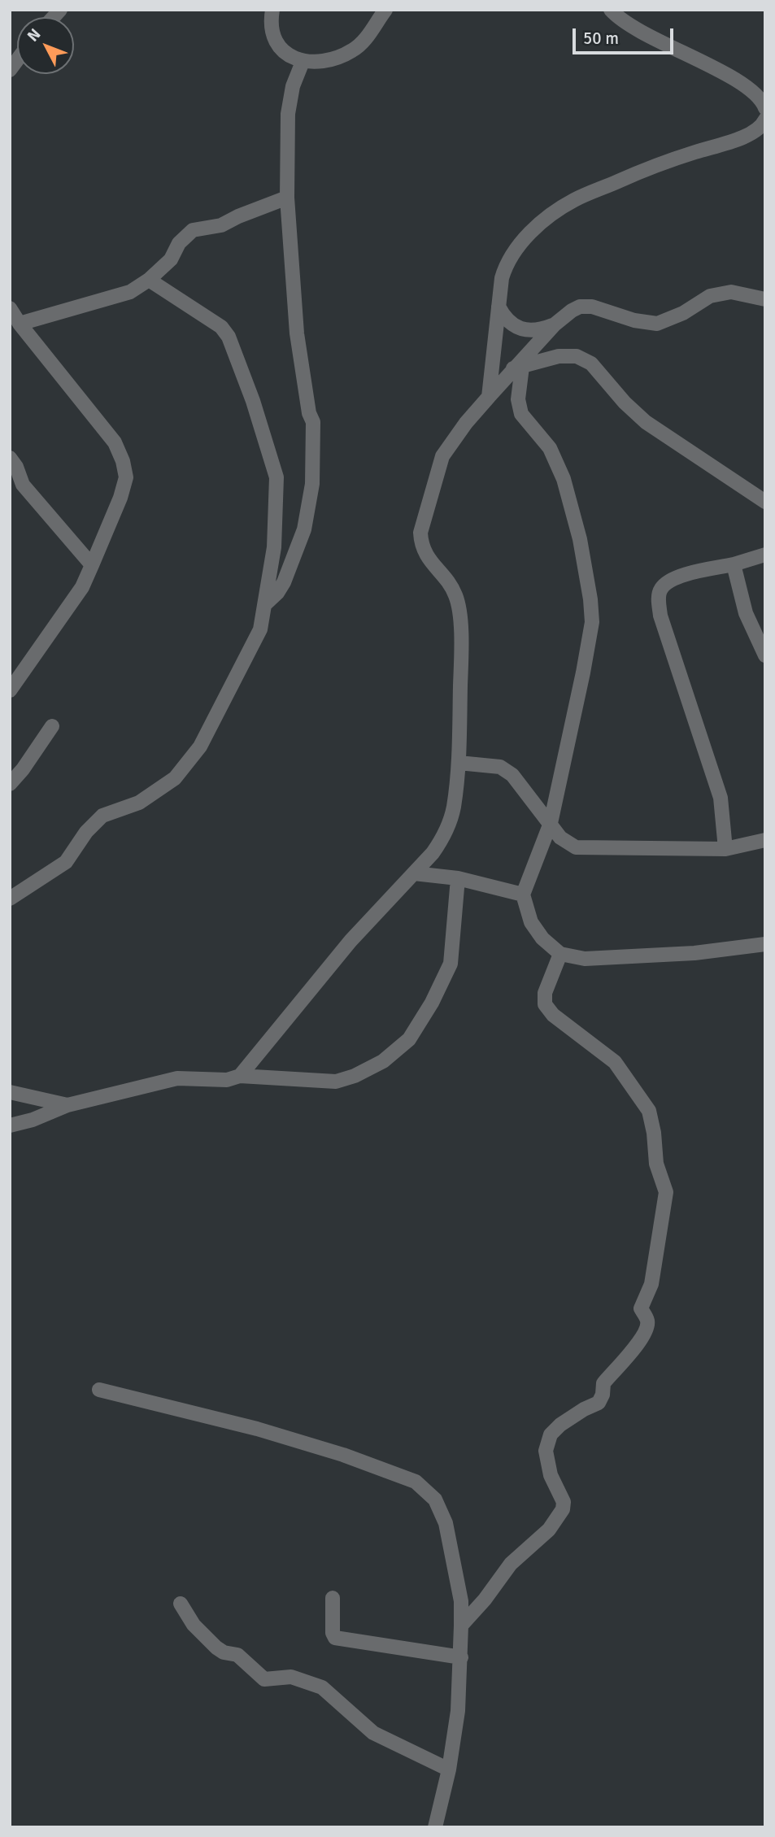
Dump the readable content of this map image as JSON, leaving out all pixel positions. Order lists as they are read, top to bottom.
{
  "scale_bar": "50 m",
  "north": "top left"
}
